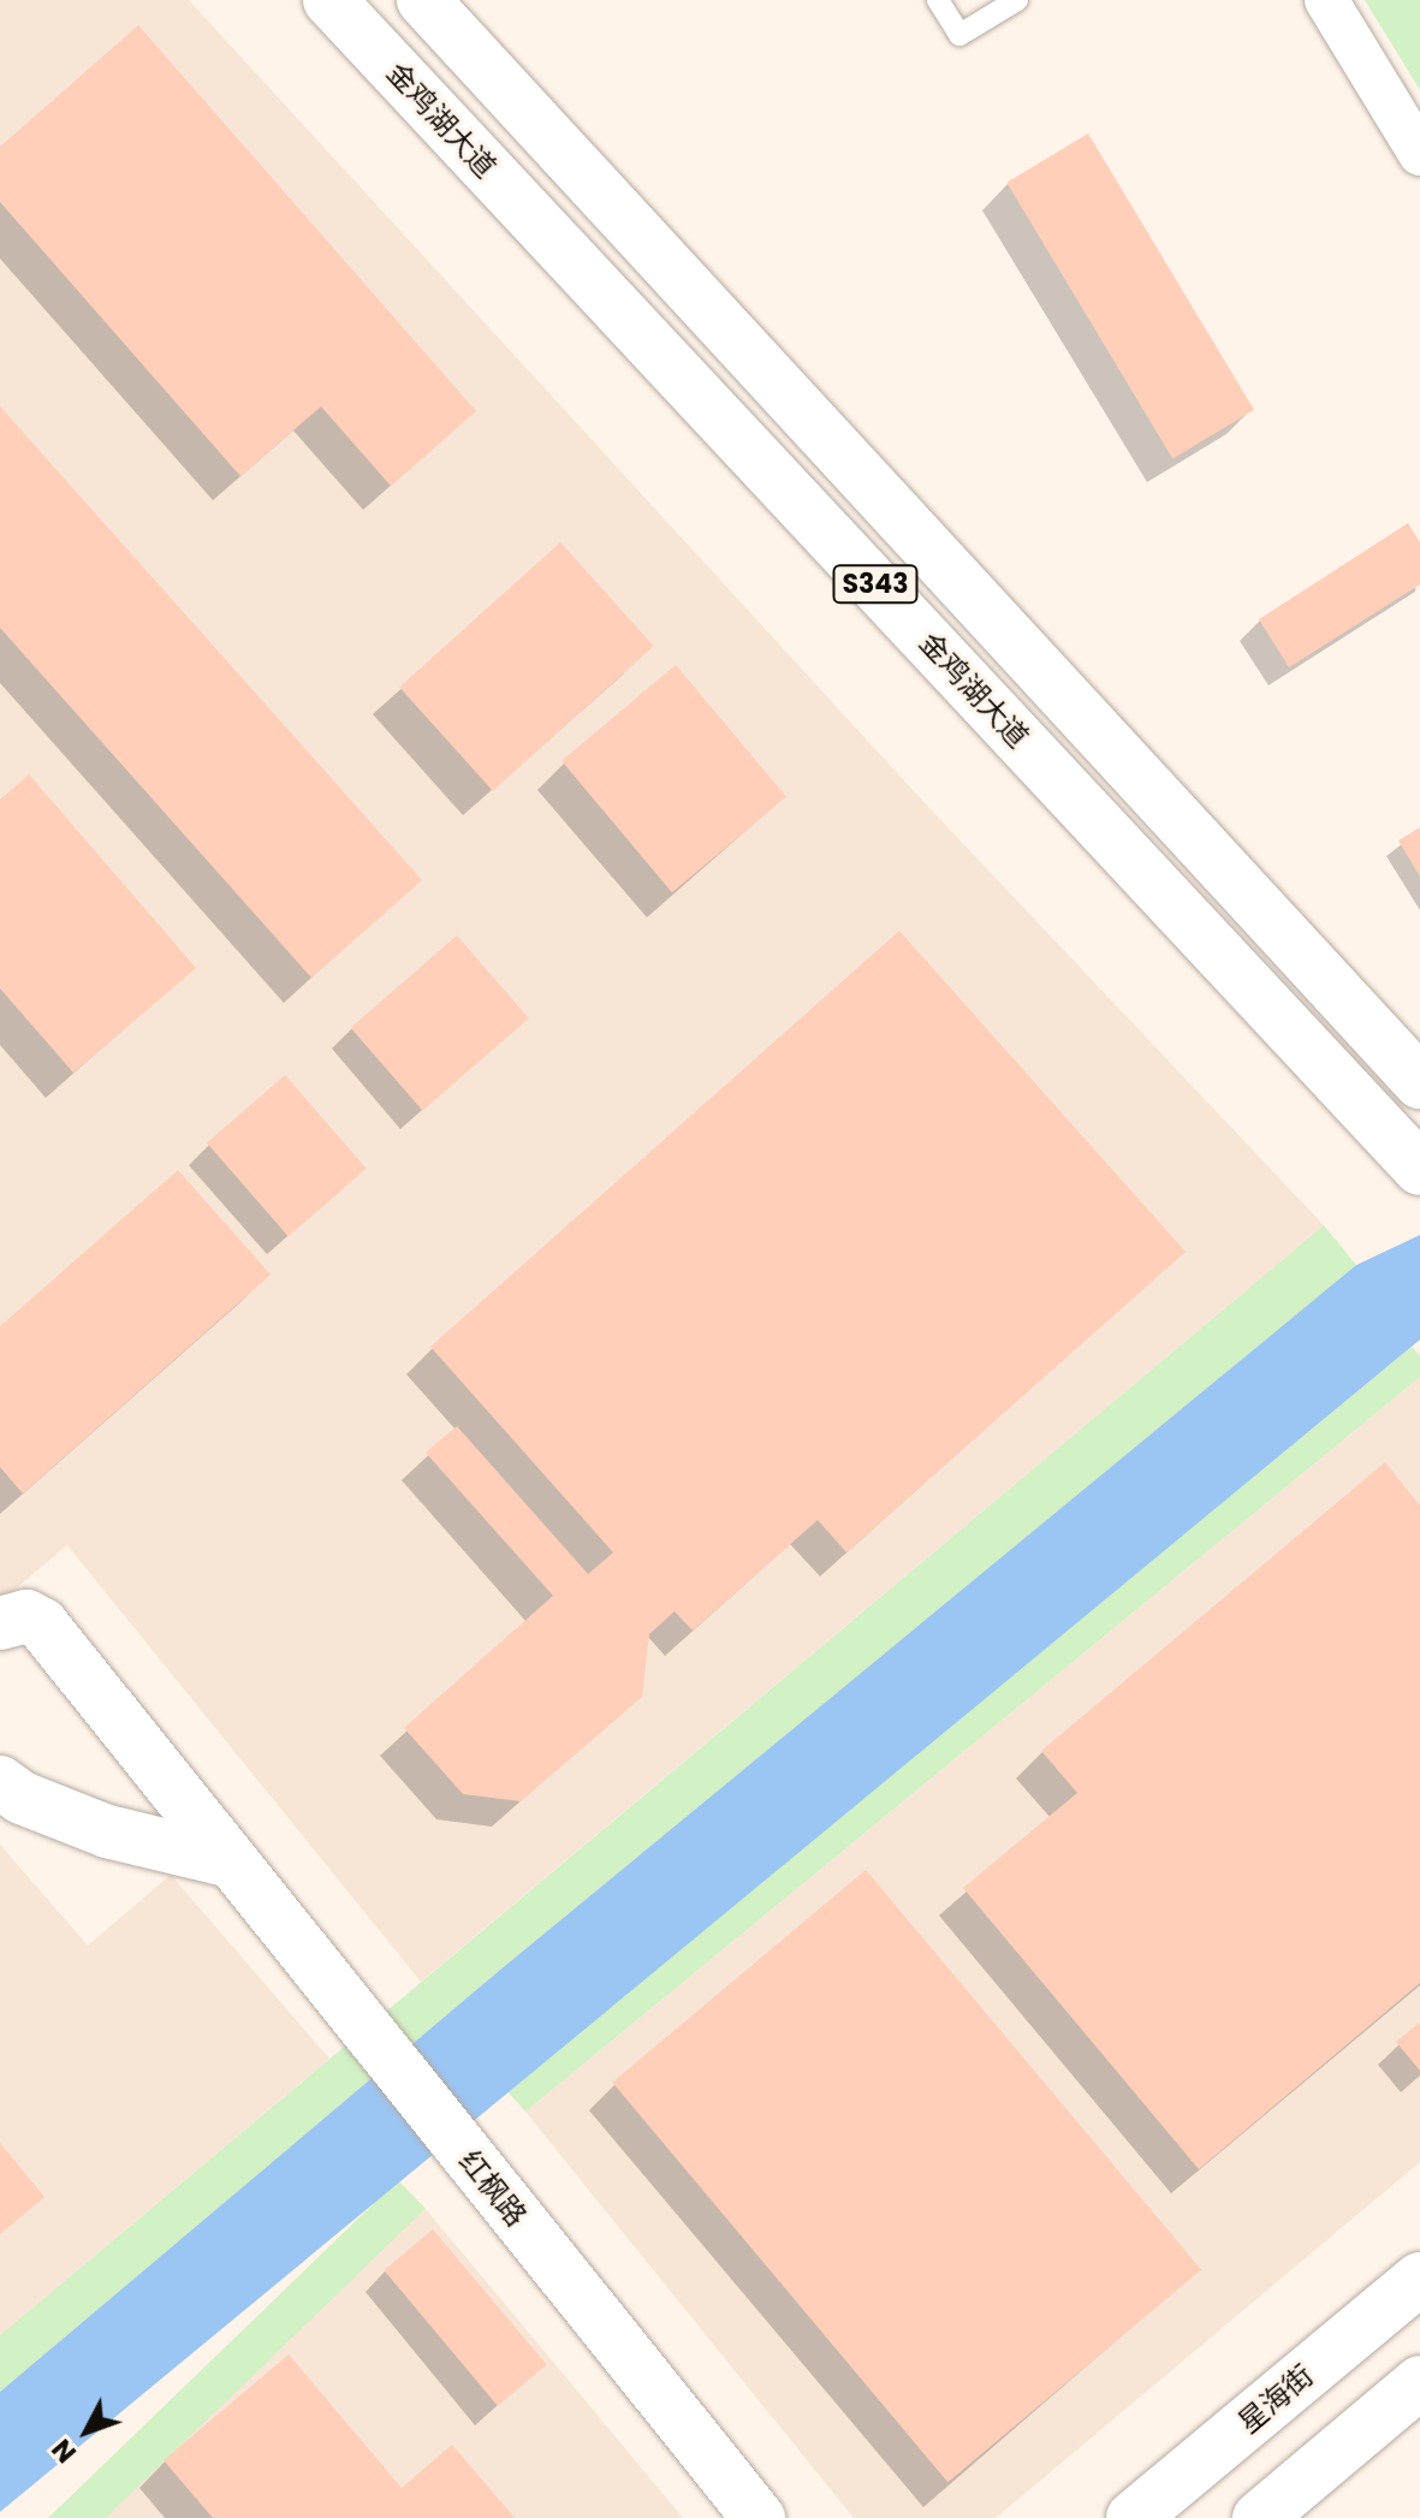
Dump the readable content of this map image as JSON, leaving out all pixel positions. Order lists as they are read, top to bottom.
{
  "streets": {
    "main road": [
      "金鸡湖大道",
      "S343",
      "红枫路",
      "星海街"
    ]
  },
  "north": "bottom left"
}
